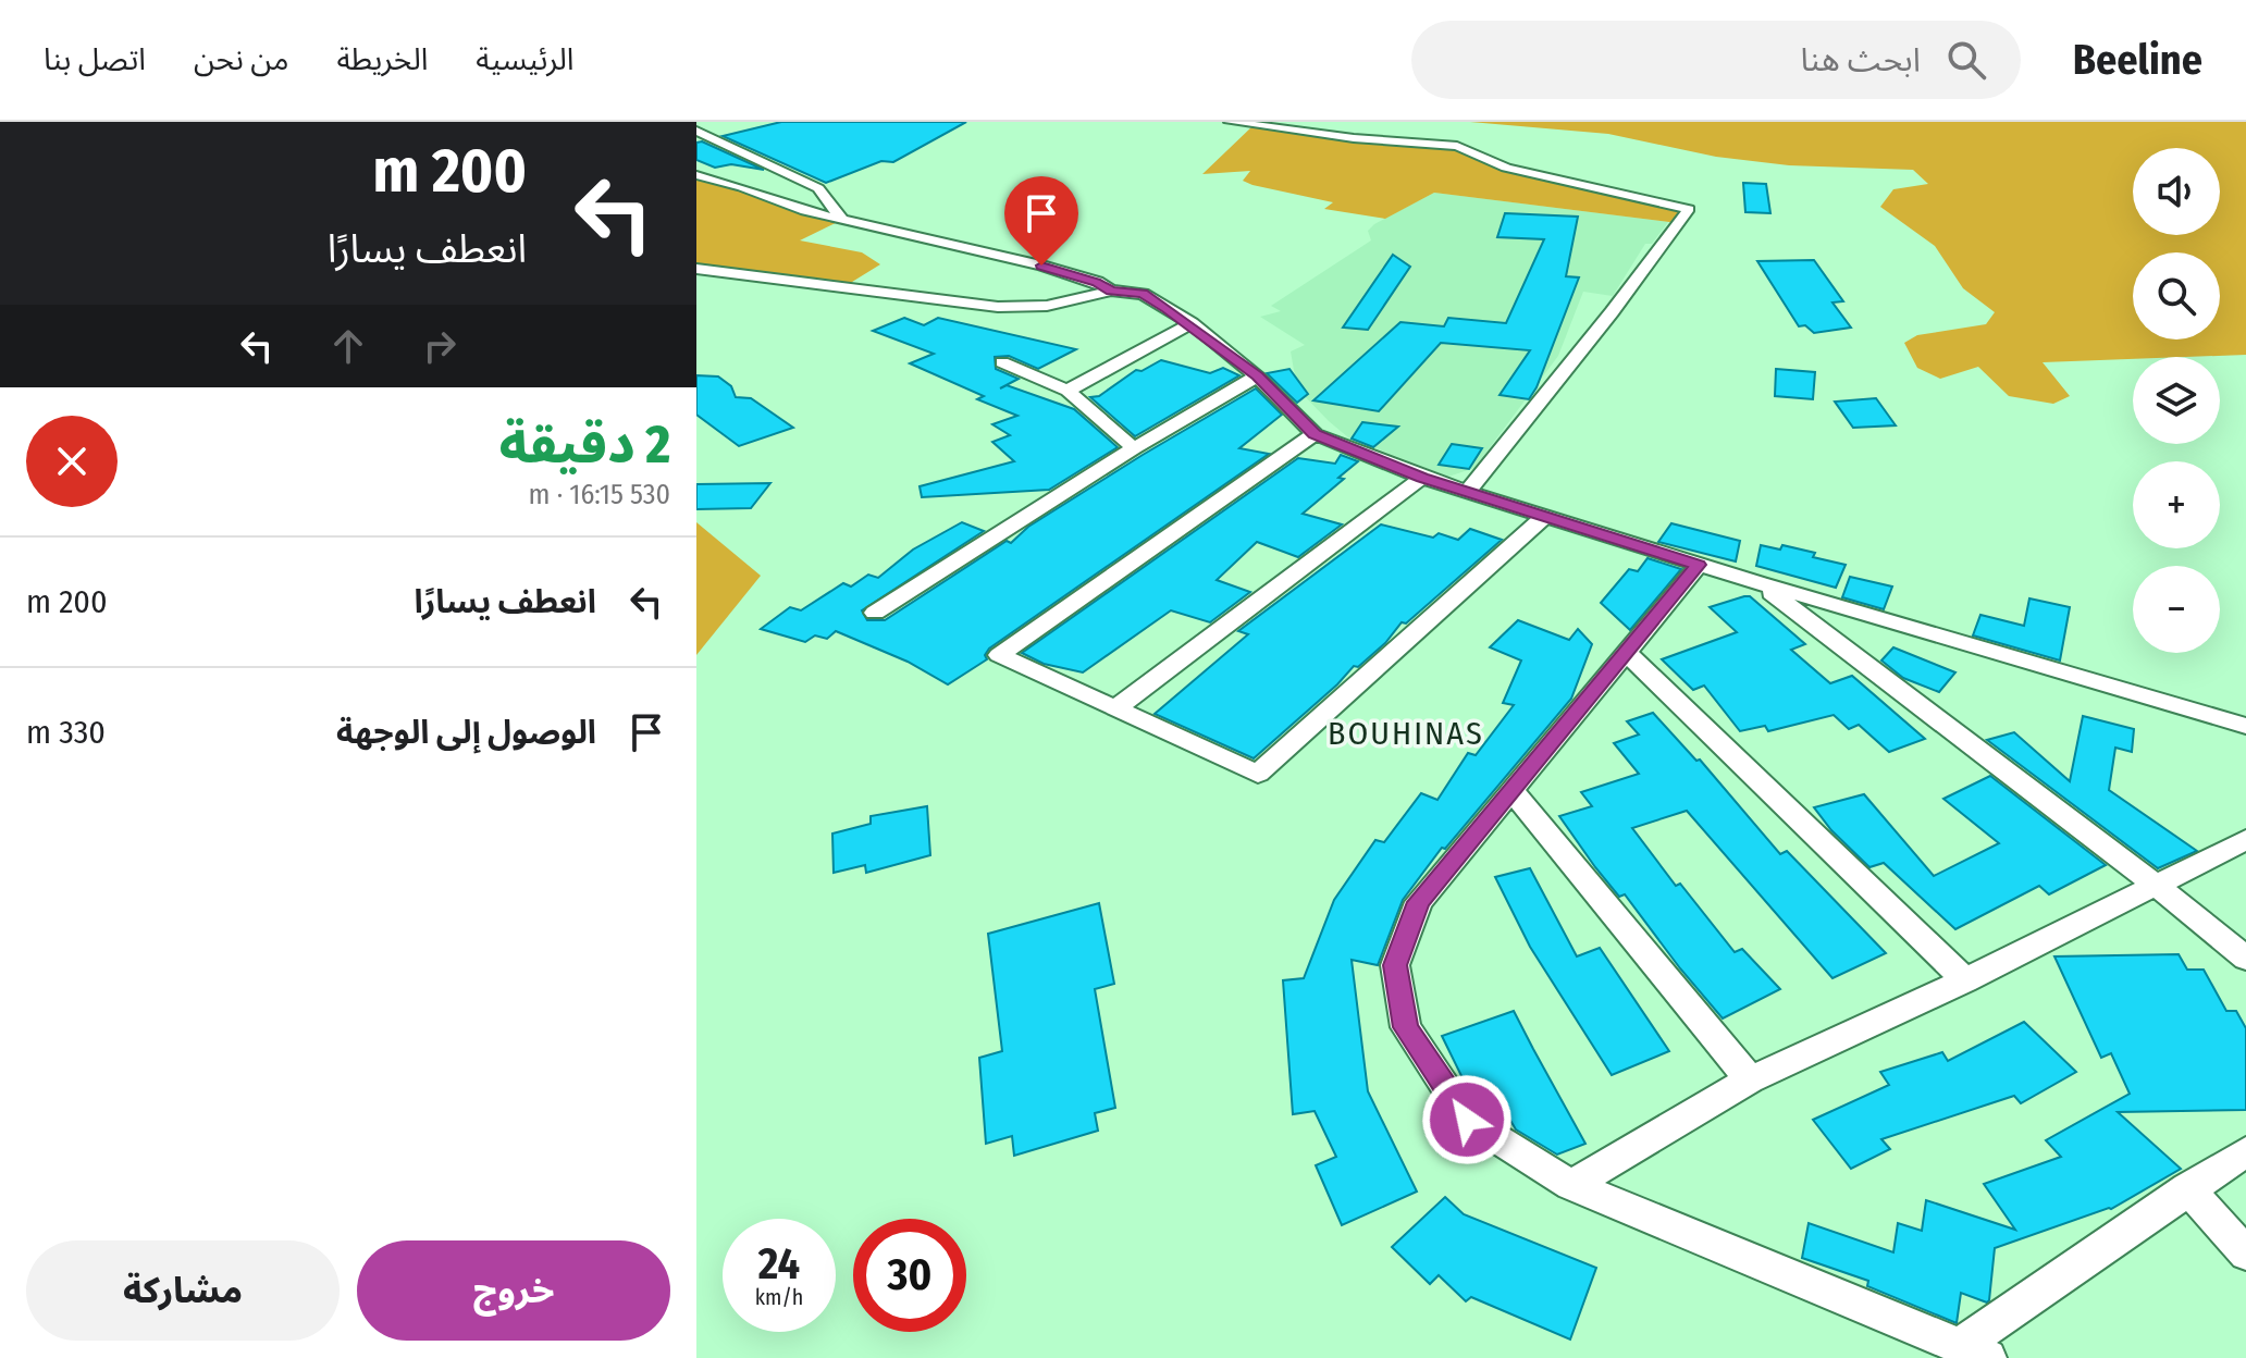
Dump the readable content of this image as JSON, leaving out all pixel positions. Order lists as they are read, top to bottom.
{
  "districts": ["BOUHINAS"],
  "page": {
    "header": "Beeline",
    "search": "ابحث هنا",
    "nav": [
      "الرئيسية",
      "الخريطة",
      "من نحن",
      "اتصل بنا"
    ],
    "turn": ["200 m", "انعطف يسارًا"],
    "map_buttons": ["+", "−"],
    "heading": ["2 دقيقة", "530 m · 16:15"],
    "list": [
      {
        "name": "انعطف يسارًا",
        "value": "200 m"
      },
      {
        "name": "الوصول إلى الوجهة",
        "value": "330 m"
      }
    ],
    "speed": "24 km/h",
    "limit": "30",
    "buttons": ["خروج", "مشاركة"]
  }
}
